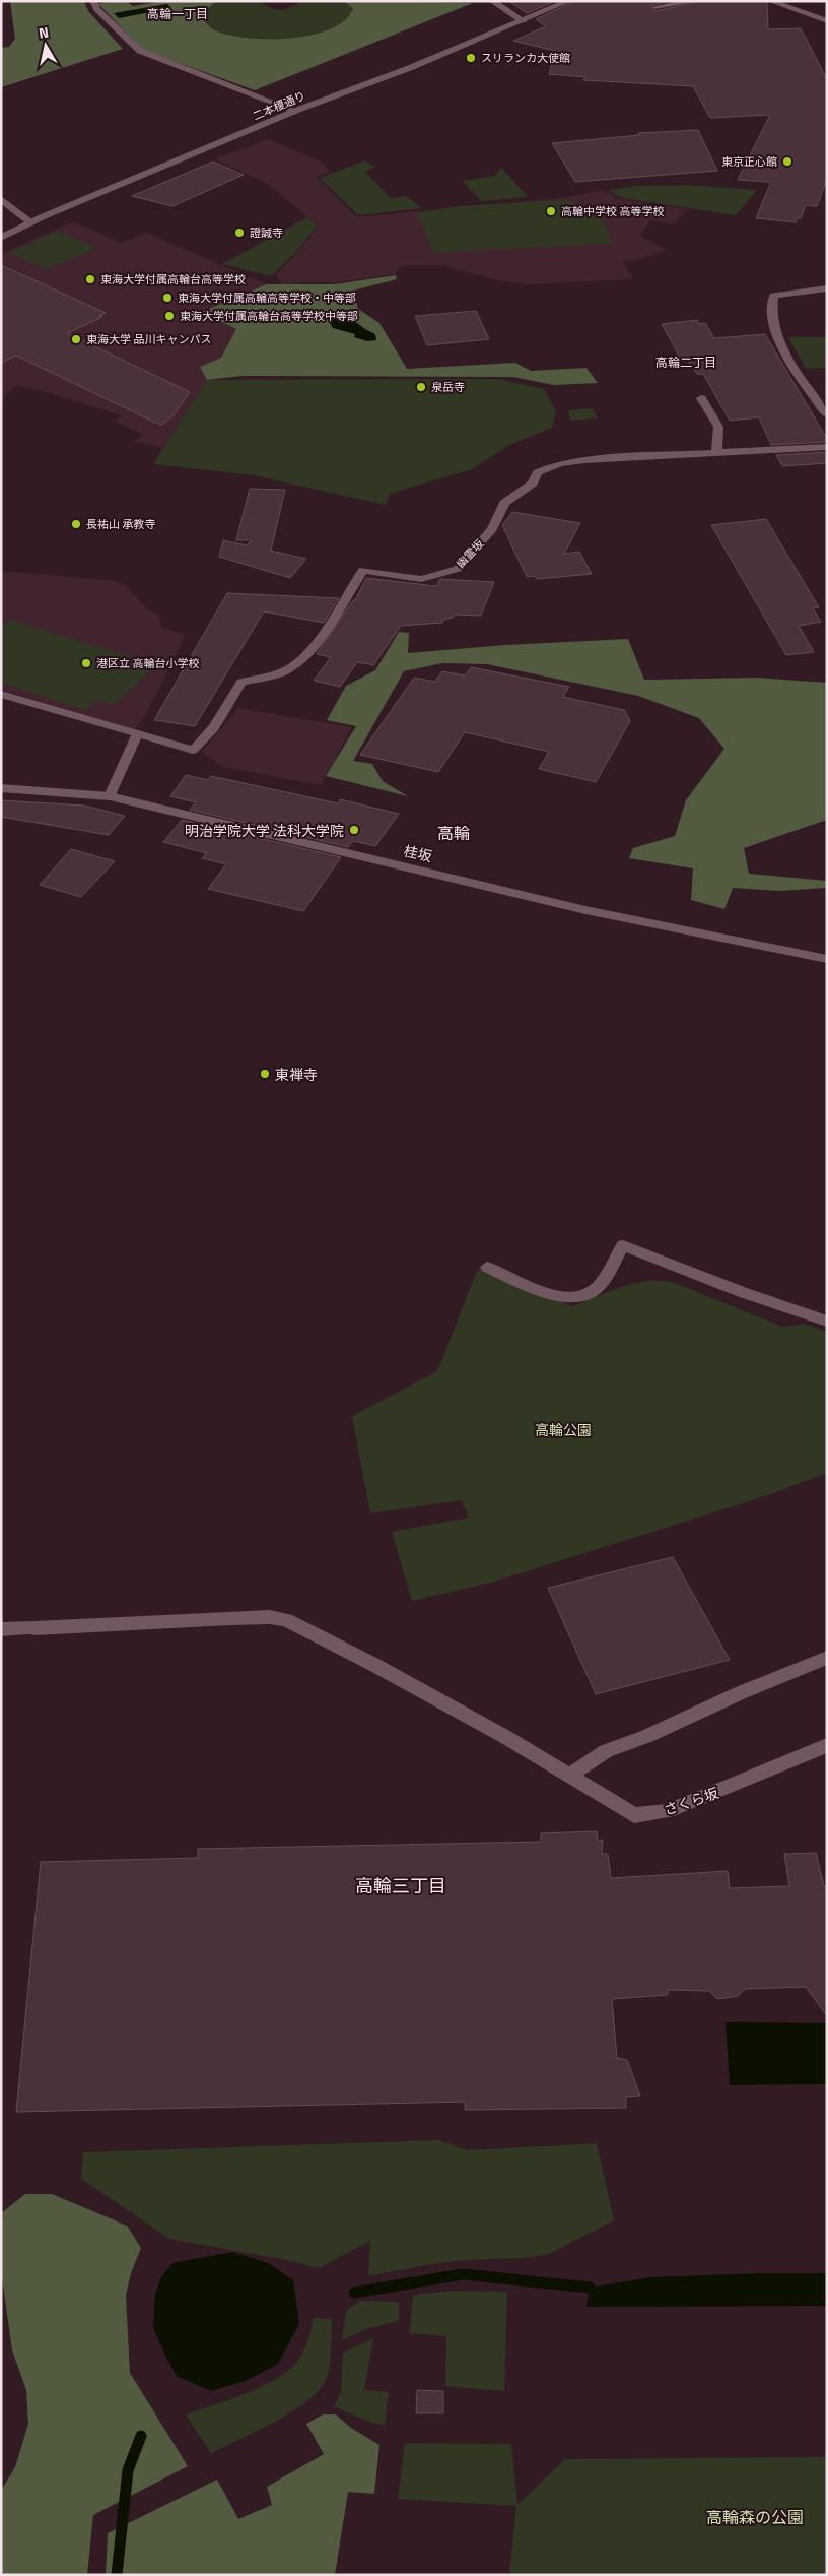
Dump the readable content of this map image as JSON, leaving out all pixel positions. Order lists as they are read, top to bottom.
{
  "streets": {
    "street": [
      "二本榎通り",
      "幽霊坂",
      "桂坂",
      "さくら坂"
    ]
  },
  "districts": [
    "高輪一丁目",
    "高輪二丁目",
    "高輪",
    "高輪三丁目"
  ],
  "parks": ["高輪公園", "高輪森の公園"],
  "places": [
    "スリランカ大使館",
    "東京正心館",
    "高輪中学校 高等学校",
    "證誠寺",
    "東海大学付属高輪台高等学校",
    "東海大学付属高輪高等学校・中等部",
    "東海大学付属高輪台高等学校中等部",
    "東海大学 品川キャンパス",
    "泉岳寺",
    "長祐山 承教寺",
    "港区立 高輪台小学校",
    "明治学院大学 法科大学院",
    "東禅寺"
  ],
  "north": "top"
}
